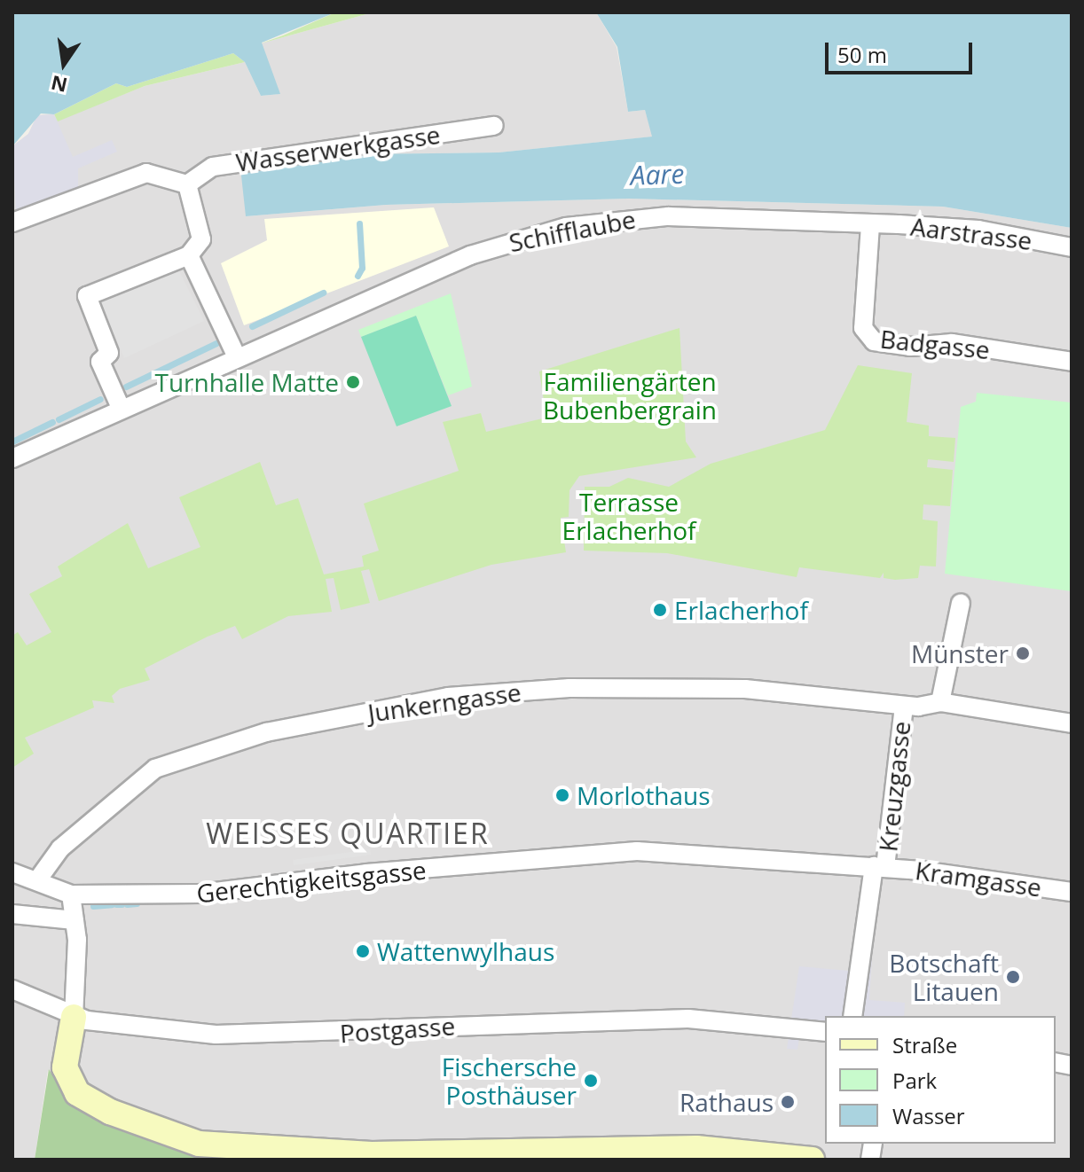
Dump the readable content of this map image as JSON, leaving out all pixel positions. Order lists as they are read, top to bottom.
{
  "streets": {
    "street": [
      "Wasserwerkgasse",
      "Schifflaube",
      "Aarstrasse",
      "Badgasse",
      "Junkerngasse",
      "Kreuzgasse",
      "Kramgasse",
      "Gerechtigkeitsgasse",
      "Postgasse"
    ]
  },
  "crossings": [
    ["Schifflaube", "Aarstrasse"],
    ["Schifflaube", "Badgasse"],
    ["Aarstrasse", "Badgasse"],
    ["Junkerngasse", "Kreuzgasse"],
    ["Junkerngasse", "Gerechtigkeitsgasse"],
    ["Kreuzgasse", "Kramgasse"],
    ["Kreuzgasse", "Gerechtigkeitsgasse"],
    ["Kramgasse", "Gerechtigkeitsgasse"]
  ],
  "districts": ["WEISSES QUARTIER"],
  "water": ["Aare"],
  "parks": ["Familiengärten Bubenbergrain", "Terrasse Erlacherhof"],
  "places": [
    "Turnhalle Matte",
    "Erlacherhof",
    "Münster",
    "Morlothaus",
    "Wattenwylhaus",
    "Botschaft Litauen",
    "Fischersche Posthäuser",
    "Rathaus"
  ],
  "legend": ["Straße", "Park", "Wasser"],
  "scale_bar": "50 m",
  "north": "bottom"
}
